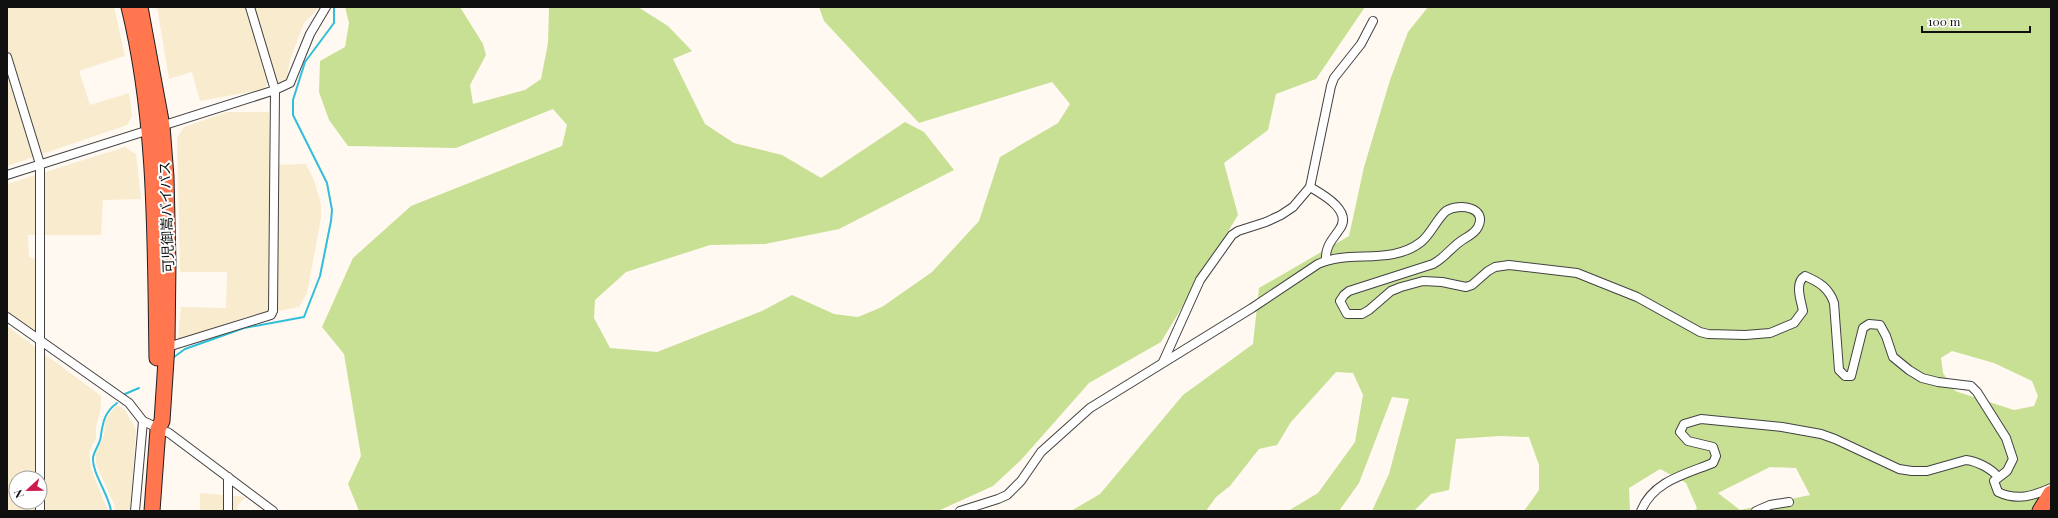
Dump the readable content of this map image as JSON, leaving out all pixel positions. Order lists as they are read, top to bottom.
{
  "streets": {
    "highway": ["可児御嵩バイパス"]
  },
  "scale_bar": "100 m",
  "north": "left"
}
